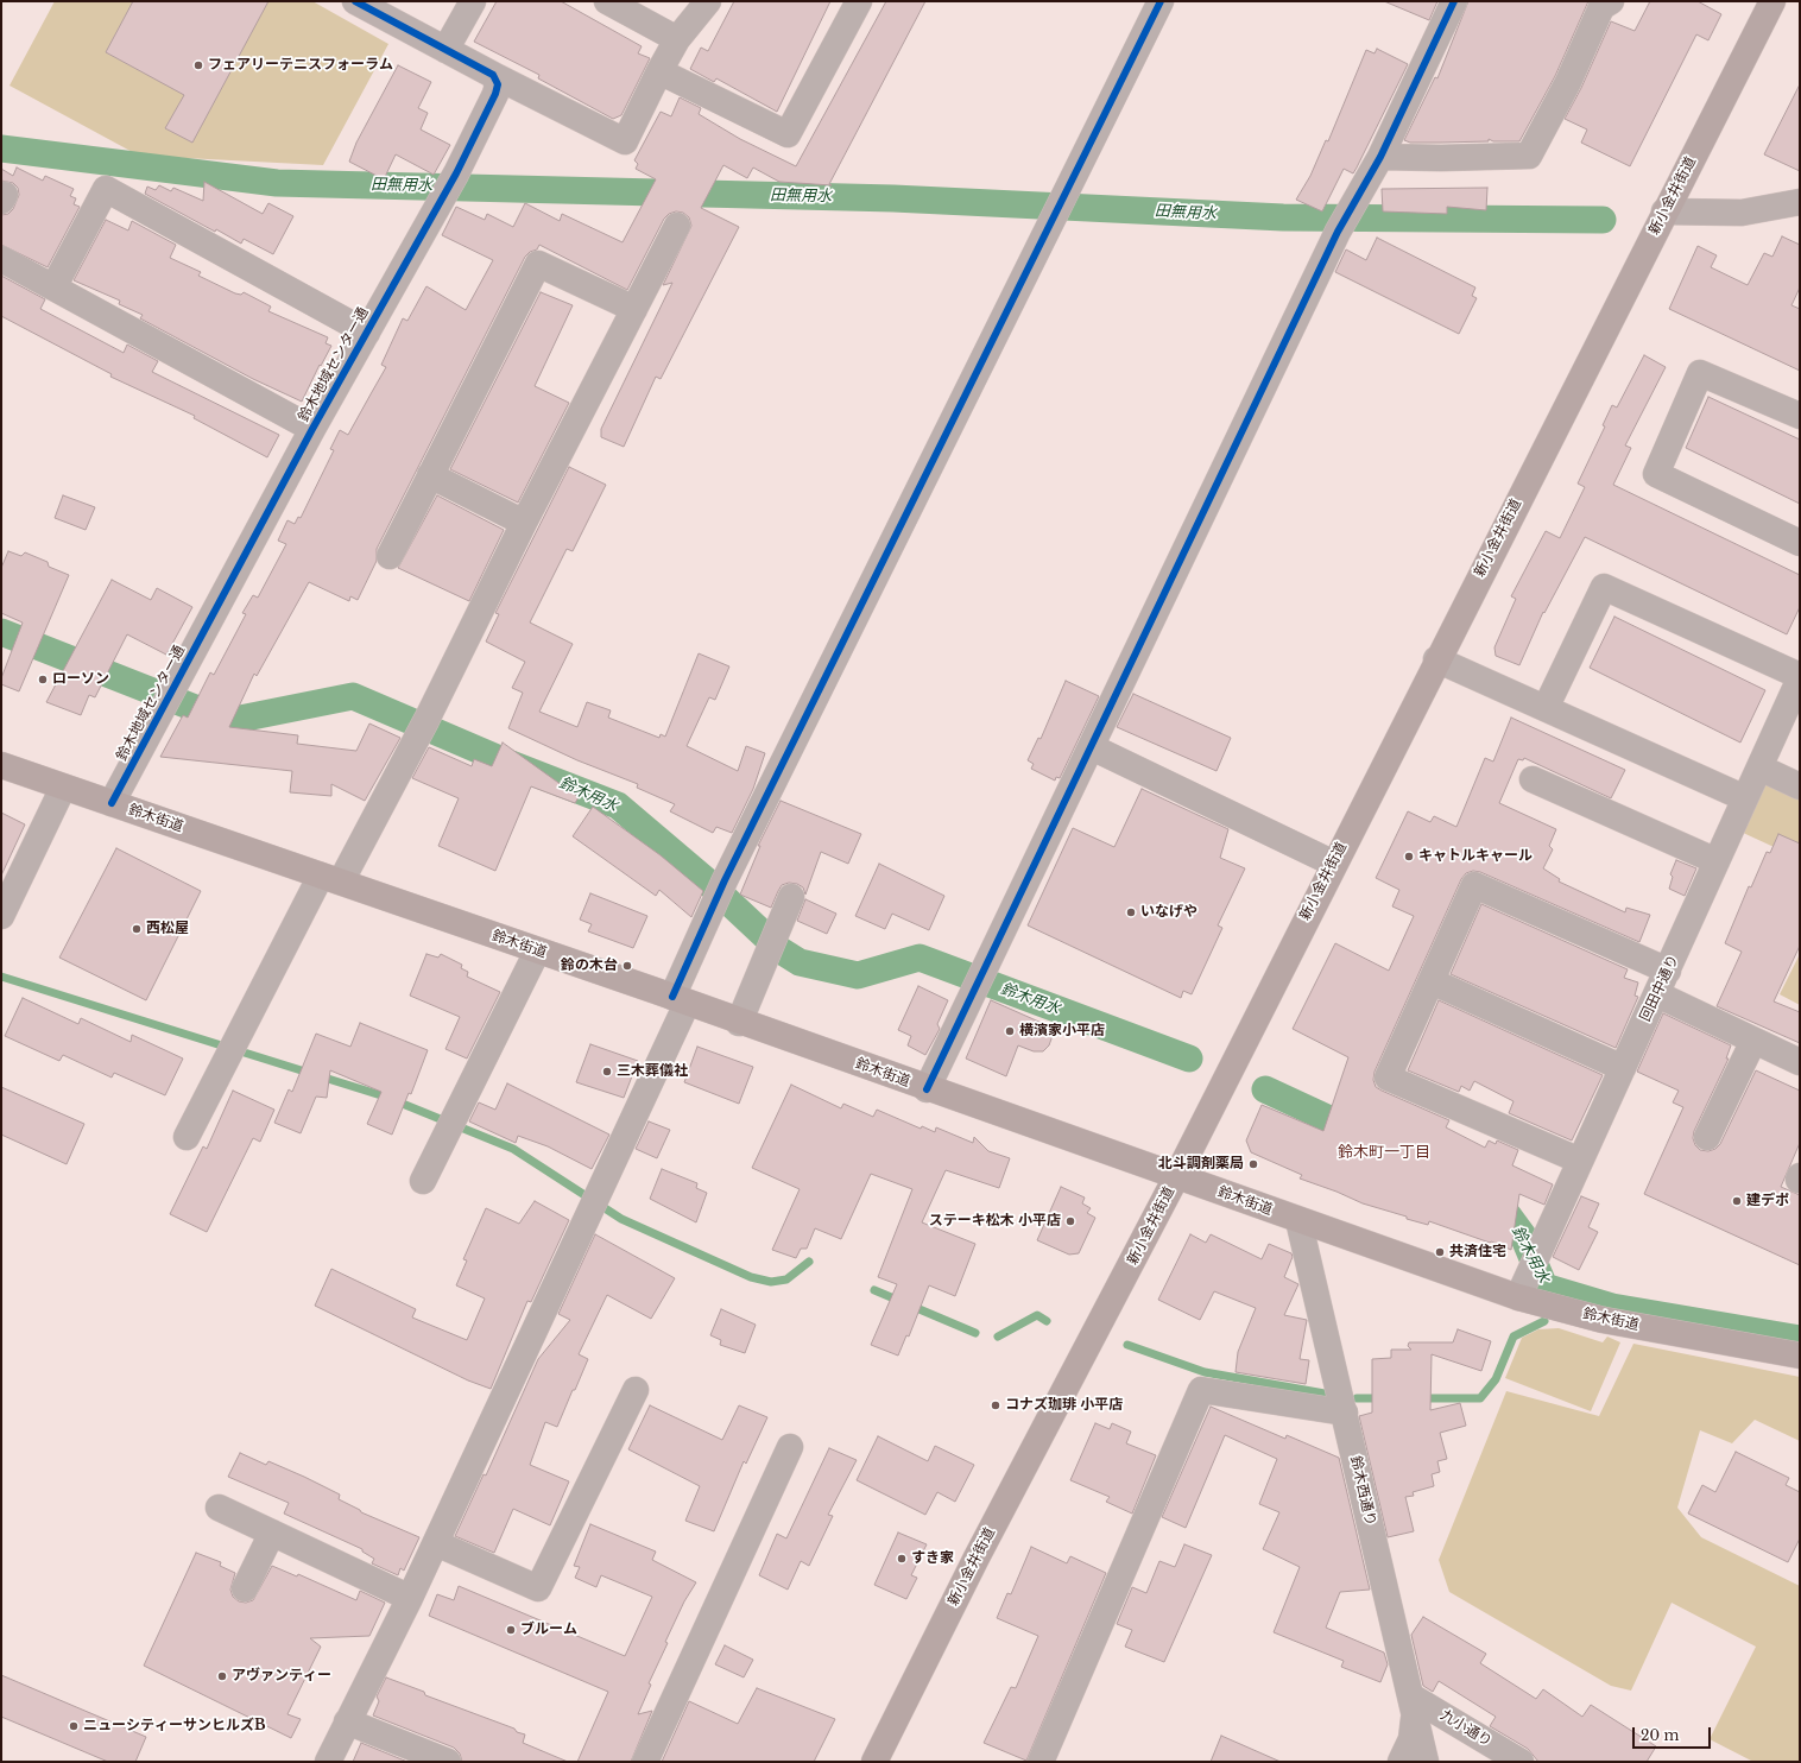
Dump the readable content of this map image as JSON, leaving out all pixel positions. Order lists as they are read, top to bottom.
{
  "streets": {
    "main road": ["新小金井街道", "鈴木街道"],
    "street": [
      "鈴木地域センター通",
      "回田中通り",
      "鈴木西通り",
      "九小通り"
    ]
  },
  "crossings": [
    ["新小金井街道", "鈴木街道"],
    ["鈴木地域センター通", "鈴木街道"],
    ["鈴木街道", "回田中通り"],
    ["鈴木街道", "鈴木西通り"],
    ["鈴木西通り", "九小通り"]
  ],
  "districts": ["鈴木町一丁目"],
  "water": ["田無用水", "鈴木用水"],
  "places": [
    "フェアリーテニスフォーラム",
    "ローソン",
    "キャトルキャール",
    "いなげや",
    "西松屋",
    "鈴の木台",
    "横濱家小平店",
    "三木葬儀社",
    "北斗調剤薬局",
    "建デポ",
    "ステーキ松木 小平店",
    "共済住宅",
    "コナズ珈琲 小平店",
    "すき家",
    "ブルーム",
    "アヴァンティー",
    "ニューシティーサンヒルズB"
  ],
  "scale_bar": "20 m"
}
